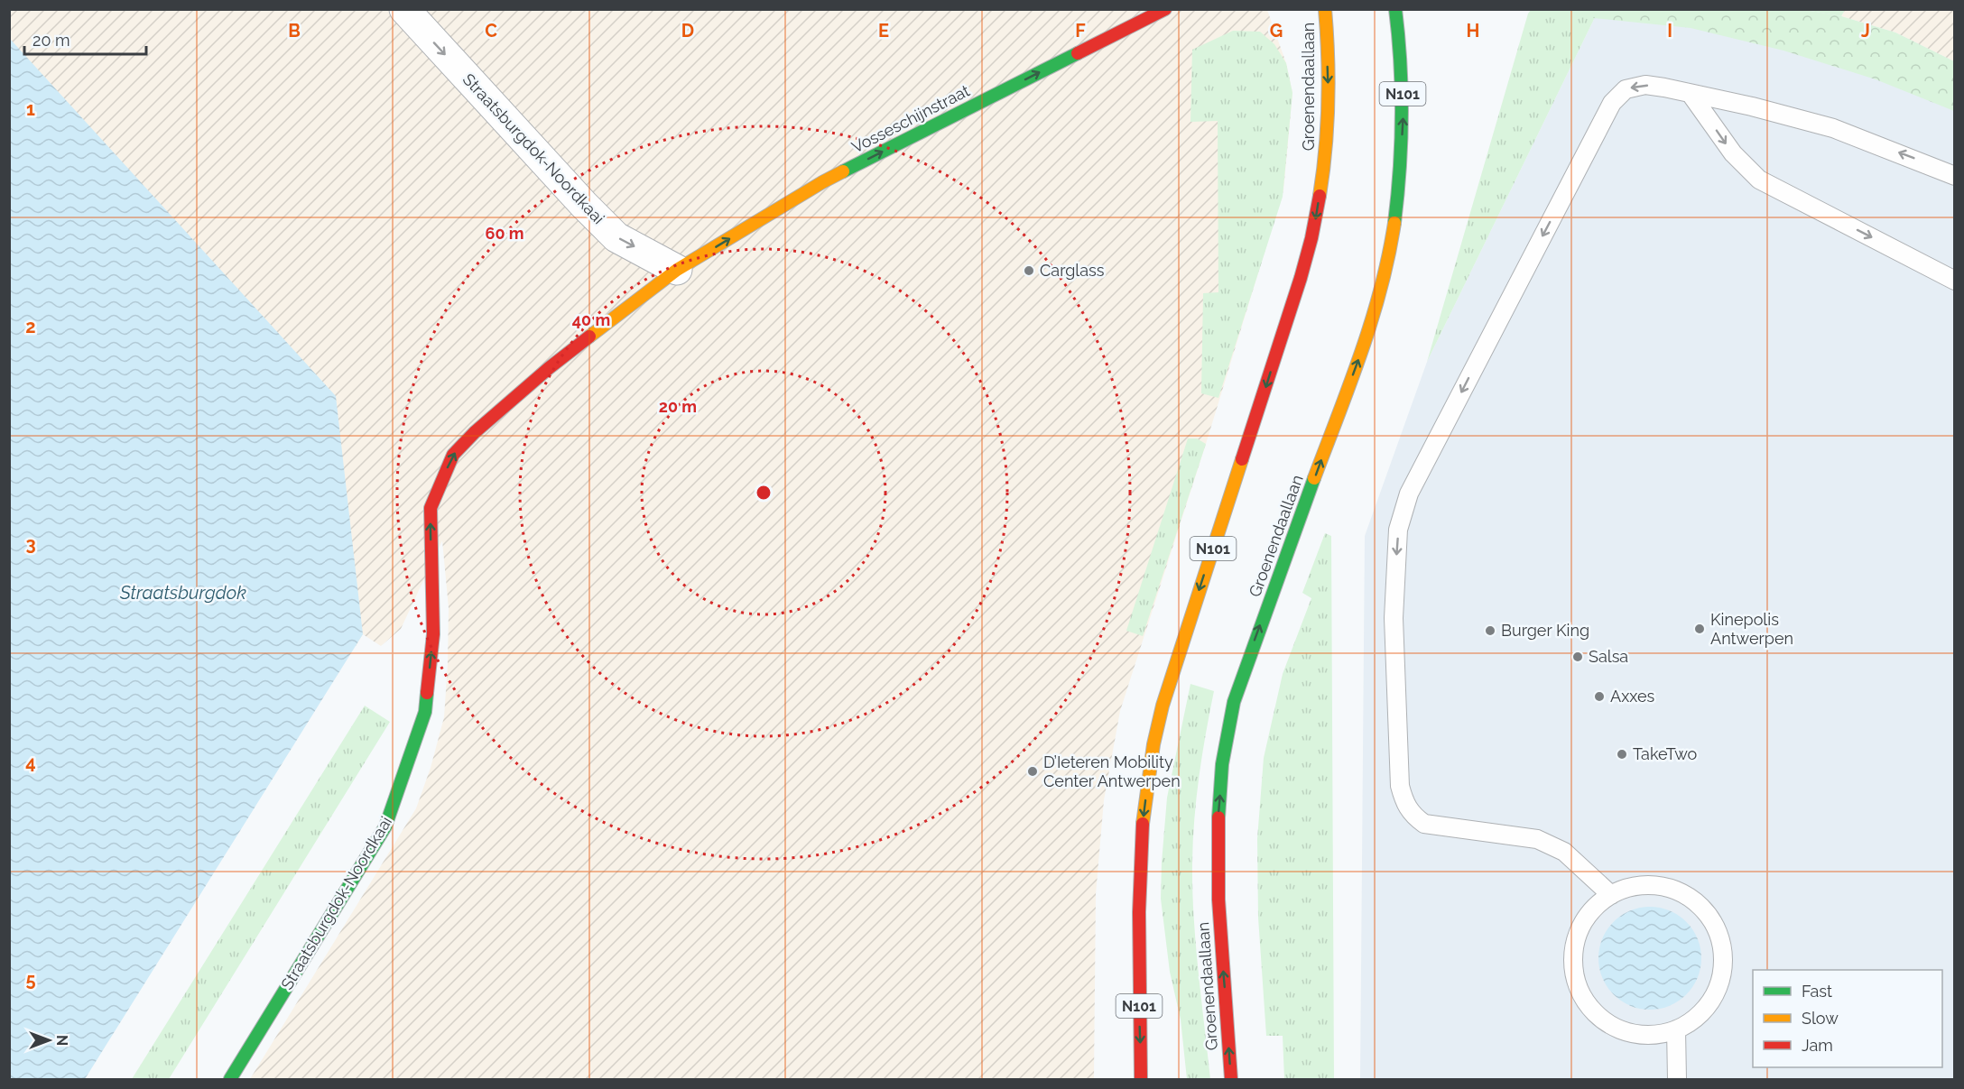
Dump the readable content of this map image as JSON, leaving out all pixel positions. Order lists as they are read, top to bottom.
{
  "streets": {
    "main road": [
      "Groenendaallaan",
      "N101",
      "Vosseschijnstraat",
      "Straatsburgdok-Noordkaai"
    ]
  },
  "crossings": [
    ["Vosseschijnstraat", "Straatsburgdok-Noordkaai"]
  ],
  "one_way": ["Vosseschijnstraat"],
  "water": ["Straatsburgdok"],
  "places": [
    "Carglass",
    "Kinepolis Antwerpen",
    "Burger King",
    "Salsa",
    "Axxes",
    "TakeTwo",
    "D’Ieteren Mobility Center Antwerpen"
  ],
  "legend": ["Fast", "Slow", "Jam"],
  "scale_bar": "20 m",
  "north": "right",
  "grid": {
    "columns": [
      "B",
      "C",
      "D",
      "E",
      "F",
      "G",
      "H",
      "I",
      "J"
    ],
    "rows": [
      "1",
      "2",
      "3",
      "4",
      "5"
    ]
  },
  "rings": ["60 m", "40 m", "20 m"]
}
